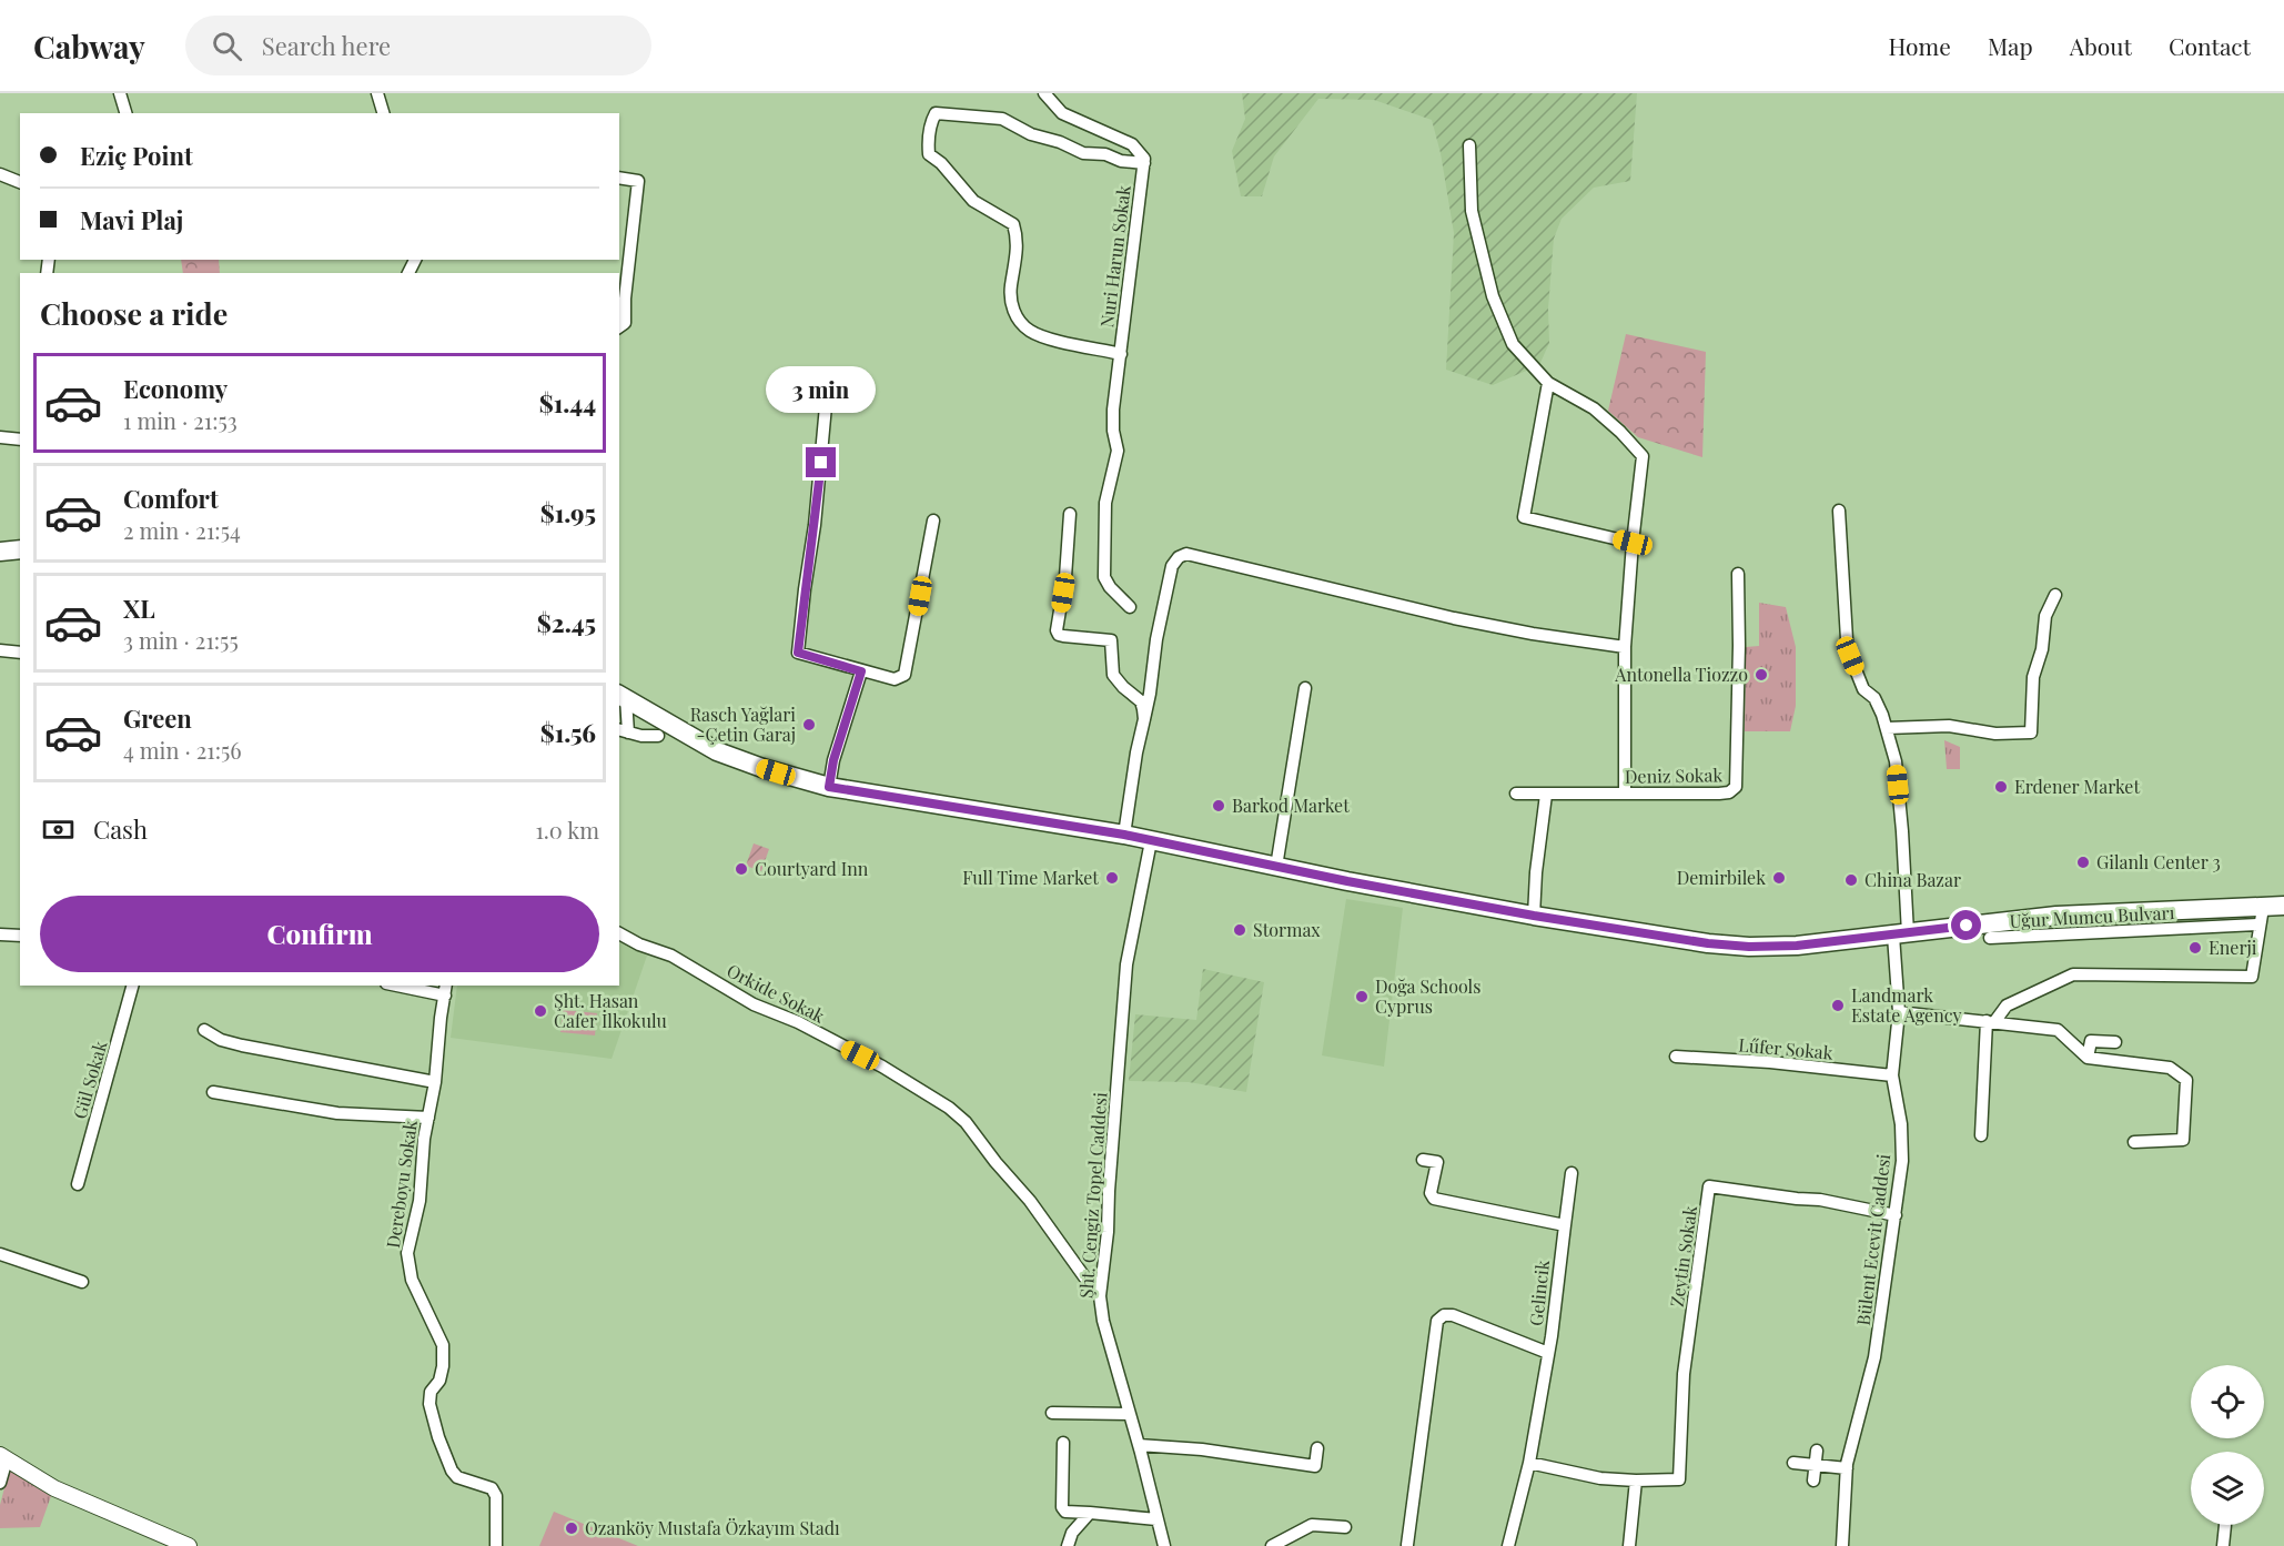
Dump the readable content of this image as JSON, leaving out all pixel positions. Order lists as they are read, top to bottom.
{
  "streets": {
    "main road": ["Uğur Mumcu Bulvarı"],
    "street": [
      "Nuri Harun Sokak",
      "Deniz Sokak",
      "Orkide Sokak",
      "Lűfer Sokak",
      "Gül Sokak",
      "Dereboyu Sokak",
      "Şht. Cengiz Topel Caddesi",
      "Bülent Ecevit Caddesi",
      "Zeytin Sokak",
      "Gelincik"
    ]
  },
  "crossings": [
    ["Uğur Mumcu Bulvarı", "Şht. Cengiz Topel Caddesi"],
    ["Uğur Mumcu Bulvarı", "Bülent Ecevit Caddesi"],
    ["Orkide Sokak", "Şht. Cengiz Topel Caddesi"],
    ["Lűfer Sokak", "Bülent Ecevit Caddesi"],
    ["Bülent Ecevit Caddesi", "Zeytin Sokak"]
  ],
  "places": [
    "Antonella Tiozzo",
    "Rasch Yağlari -Çetin Garaj",
    "Erdener Market",
    "Barkod Market",
    "Gilanlı Center 3",
    "Courtyard Inn",
    "Full Time Market",
    "Demirbilek",
    "China Bazar",
    "Stormax",
    "Enerji",
    "Doğa Schools Cyprus",
    "Landmark Estate Agency",
    "Şht. Hasan Cafer İlkokulu",
    "Ozanköy Mustafa Özkayım Stadı"
  ],
  "page": {
    "header": "Cabway",
    "search": "Search here",
    "nav": [
      "Home",
      "Map",
      "About",
      "Contact"
    ],
    "banner": ["Eziç Point", "Mavi Plaj"],
    "heading": "Choose a ride",
    "list": [
      {
        "name": "Economy",
        "note": "1 min · 21:53",
        "value": "$1.44"
      },
      {
        "name": "Comfort",
        "note": "2 min · 21:54",
        "value": "$1.95"
      },
      {
        "name": "XL",
        "note": "3 min · 21:55",
        "value": "$2.45"
      },
      {
        "name": "Green",
        "note": "4 min · 21:56",
        "value": "$1.56"
      }
    ],
    "bubble": "3 min",
    "pay": ["Cash", "1.0 km"],
    "buttons": "Confirm"
  }
}
